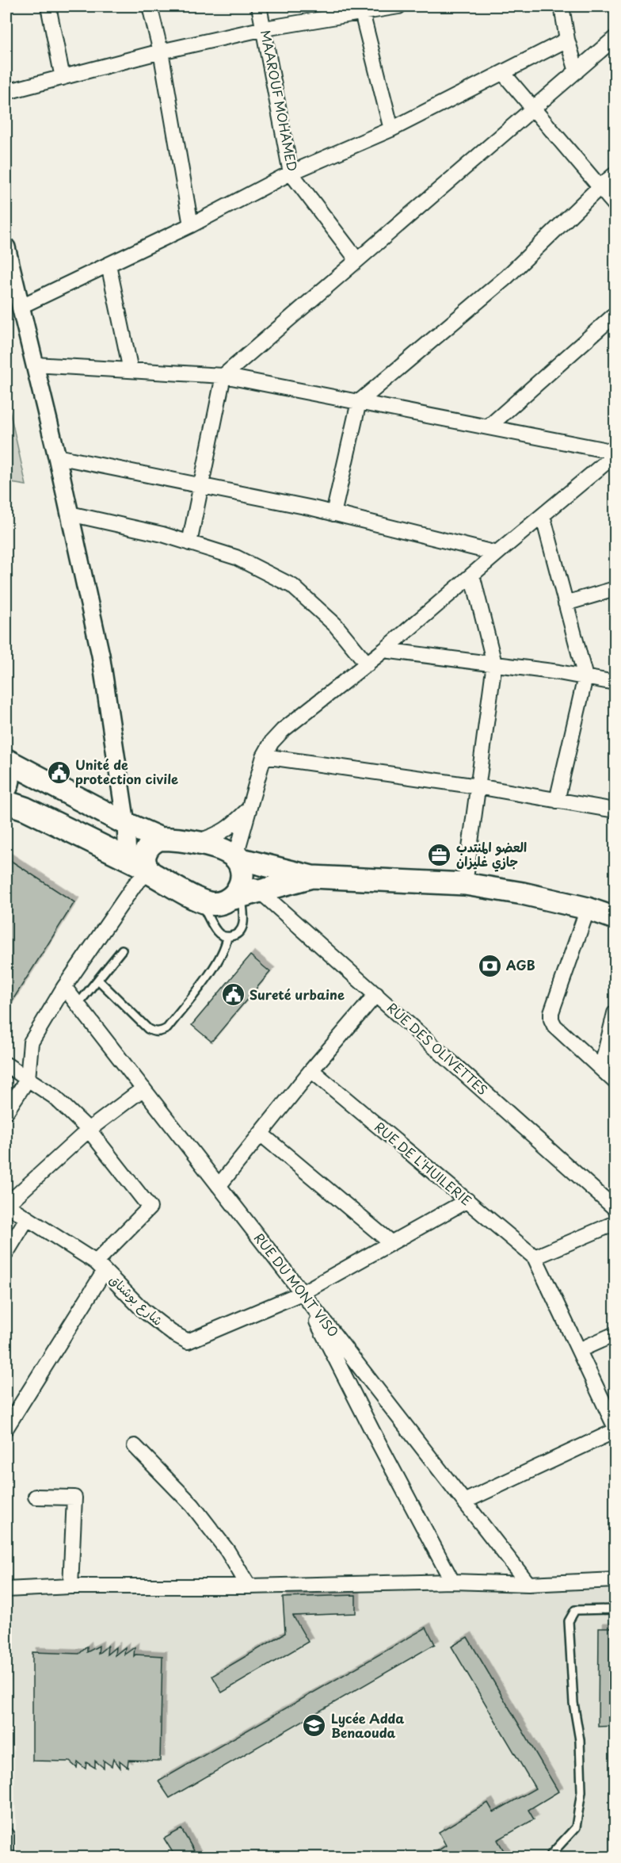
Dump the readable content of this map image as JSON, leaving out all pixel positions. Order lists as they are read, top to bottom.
{
  "streets": {
    "street": [
      "MAAROUF MOHAMED",
      "RUE DES OLIVETTES",
      "RUE DE L'HUILERIE",
      "RUE DU MONT VISO",
      "شارع بوشناق"
    ]
  },
  "crossings": [
    ["RUE DU MONT VISO", "شارع بوشناق"]
  ],
  "places": {
    "public building": ["Unité de protection civile", "Sureté urbaine"],
    "office": ["العضو المنتدب جازي غليزان"],
    "bank": ["AGB"],
    "school or university": ["Lycée Adda Benaouda"]
  }
}
